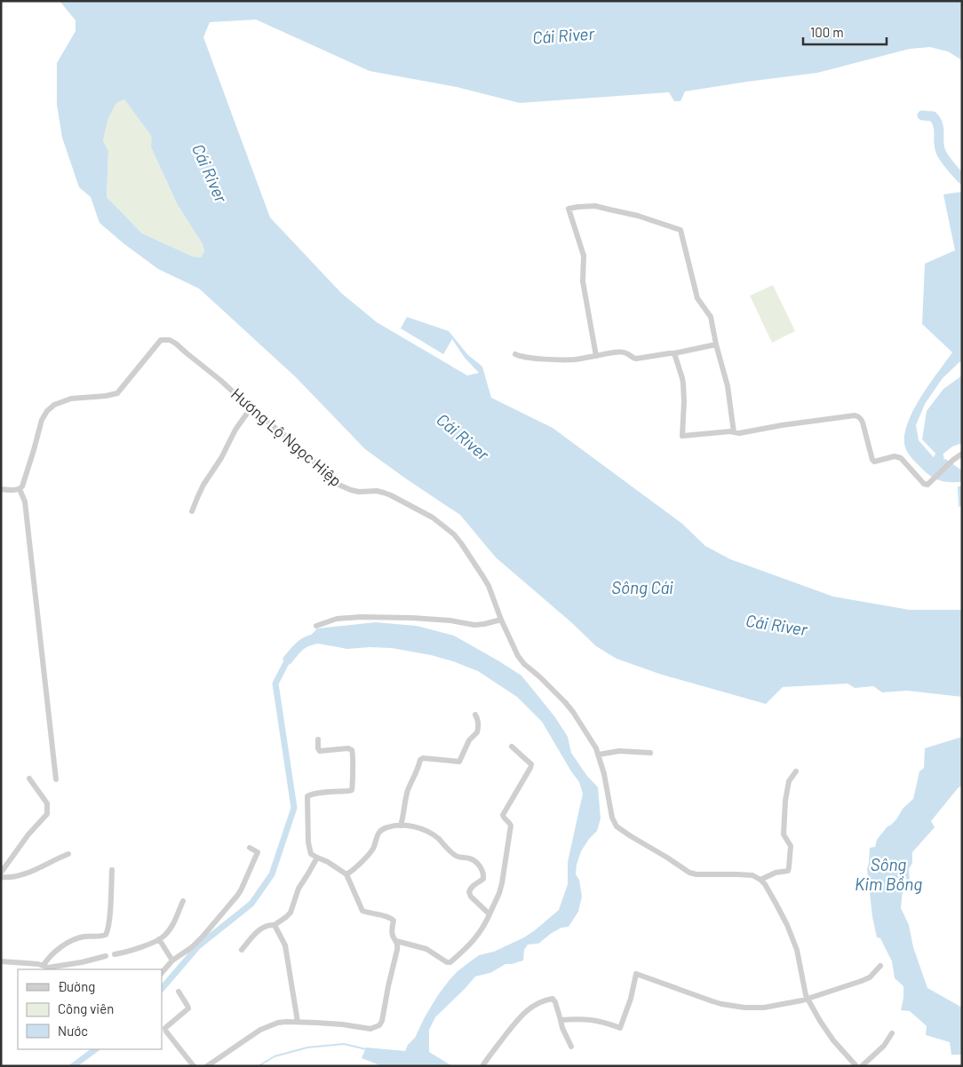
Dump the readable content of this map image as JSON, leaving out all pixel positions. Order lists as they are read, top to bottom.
{
  "streets": {
    "street": ["Hương Lộ Ngọc Hiệp"]
  },
  "water": ["Cái River", "Sông Cái", "Sông Kim Bồng"],
  "legend": ["Đường", "Công viên", "Nước"],
  "scale_bar": "100 m"
}
